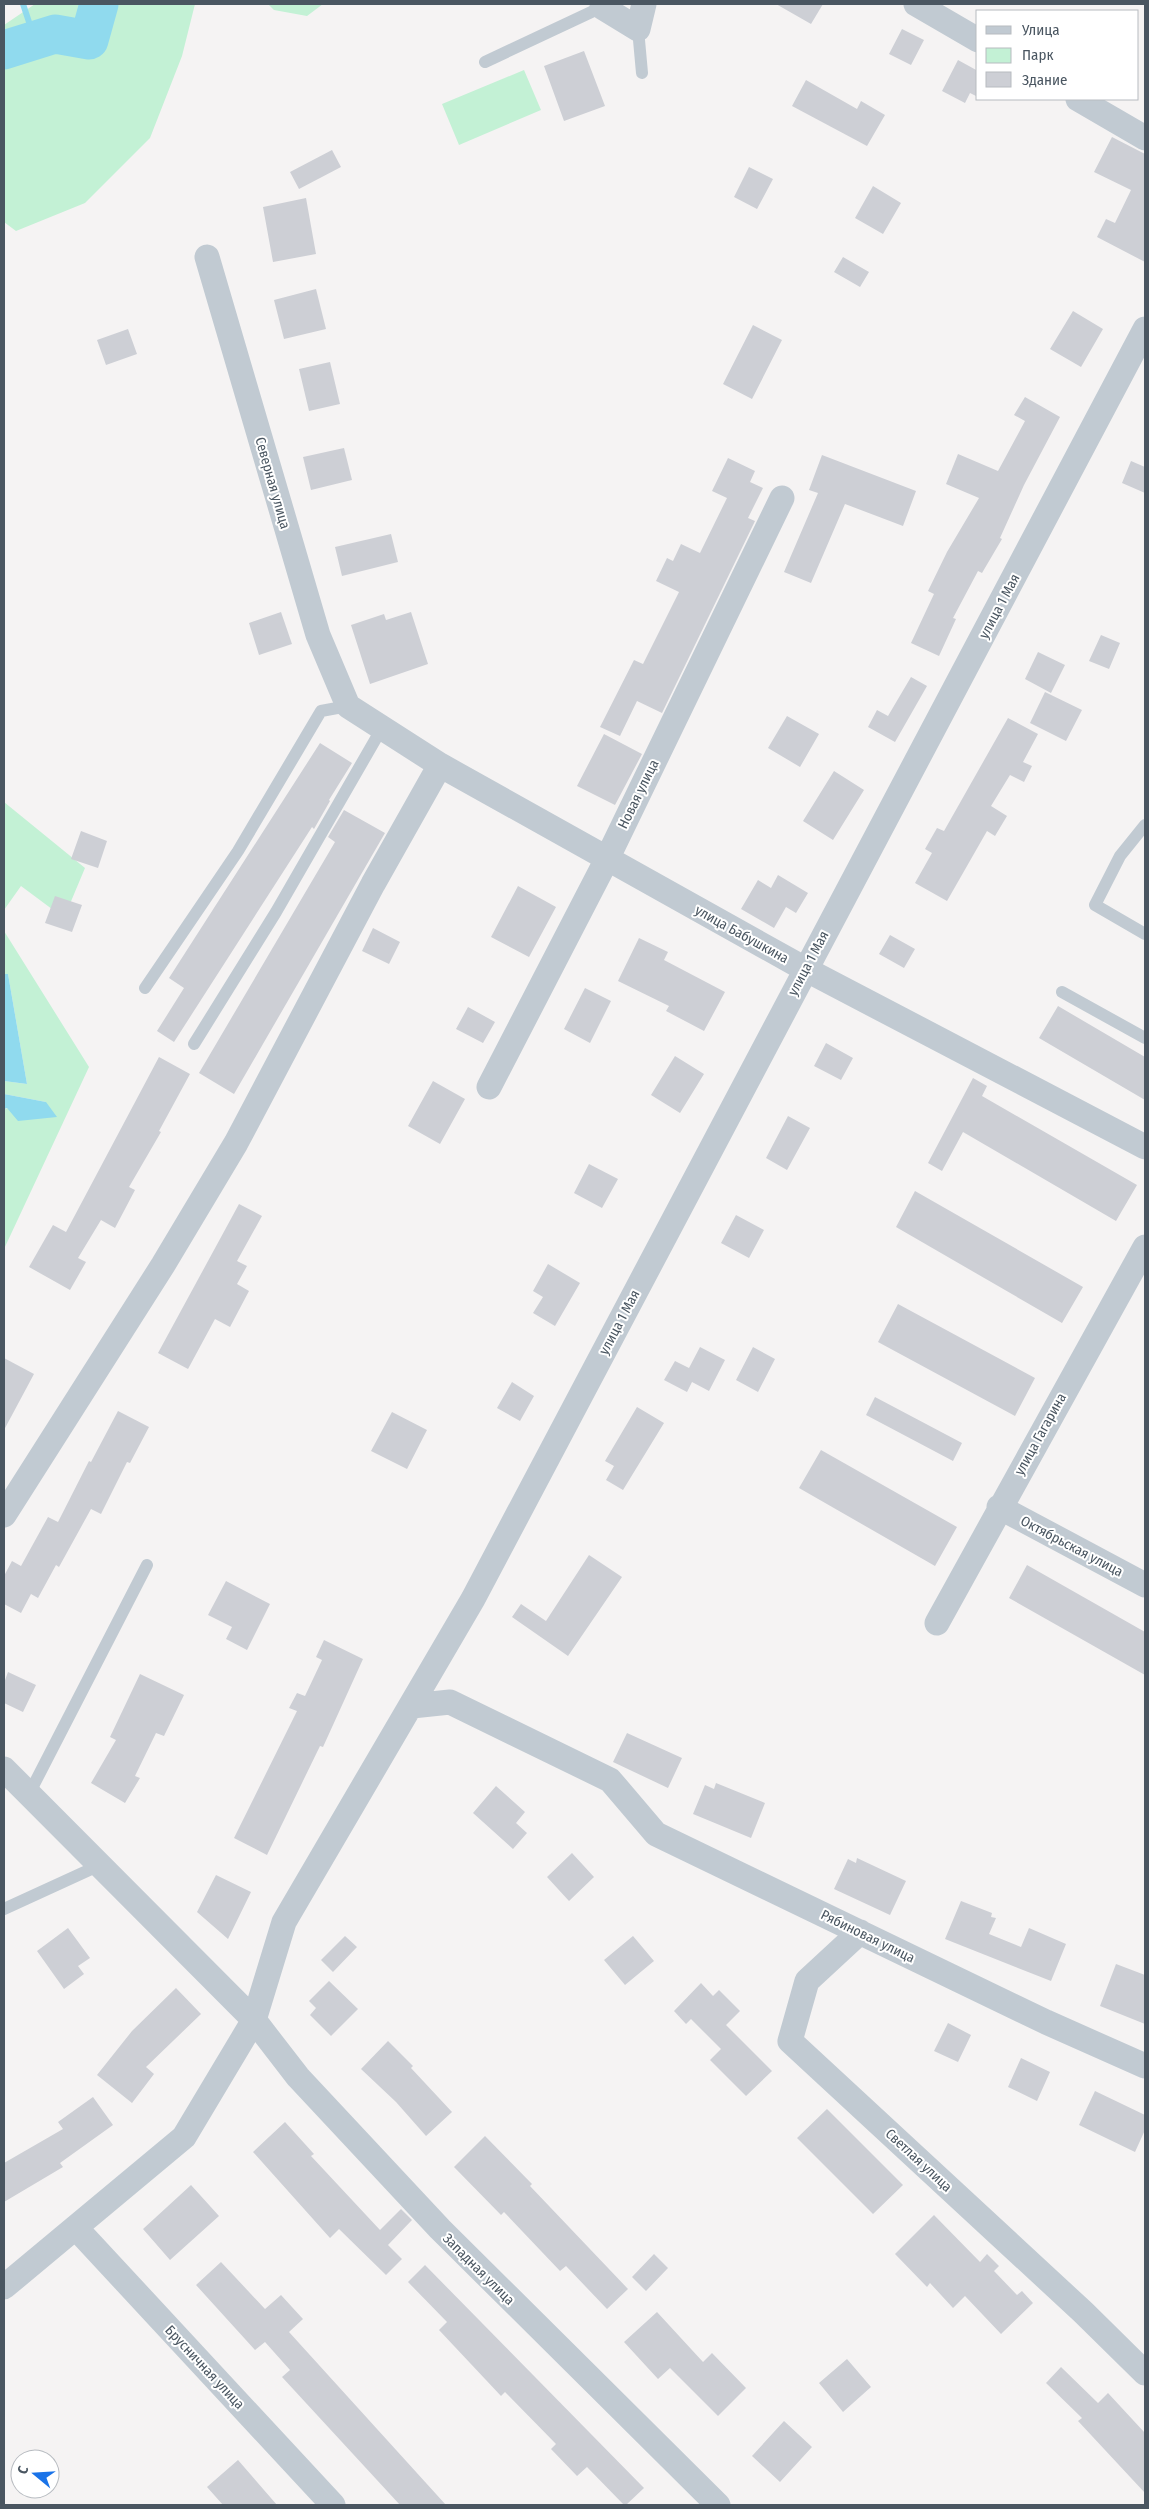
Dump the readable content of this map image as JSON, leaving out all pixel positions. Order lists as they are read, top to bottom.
{
  "streets": {
    "street": [
      "Северная улица",
      "улица 1 Мая",
      "Новая улица",
      "улица Бабушкина",
      "улица Гагарина",
      "Октябрьская улица",
      "Рябиновая улица",
      "Светлая улица",
      "Западная улица",
      "Брусничная улица"
    ]
  },
  "crossings": [
    ["Северная улица", "улица Бабушкина"],
    ["улица 1 Мая", "улица Бабушкина"],
    ["улица 1 Мая", "Рябиновая улица"],
    ["улица 1 Мая", "Западная улица"],
    ["улица 1 Мая", "Брусничная улица"],
    ["Новая улица", "улица Бабушкина"],
    ["улица Гагарина", "Октябрьская улица"],
    ["Рябиновая улица", "Светлая улица"]
  ],
  "legend": ["Улица", "Парк", "Здание"],
  "north": "left"
}
